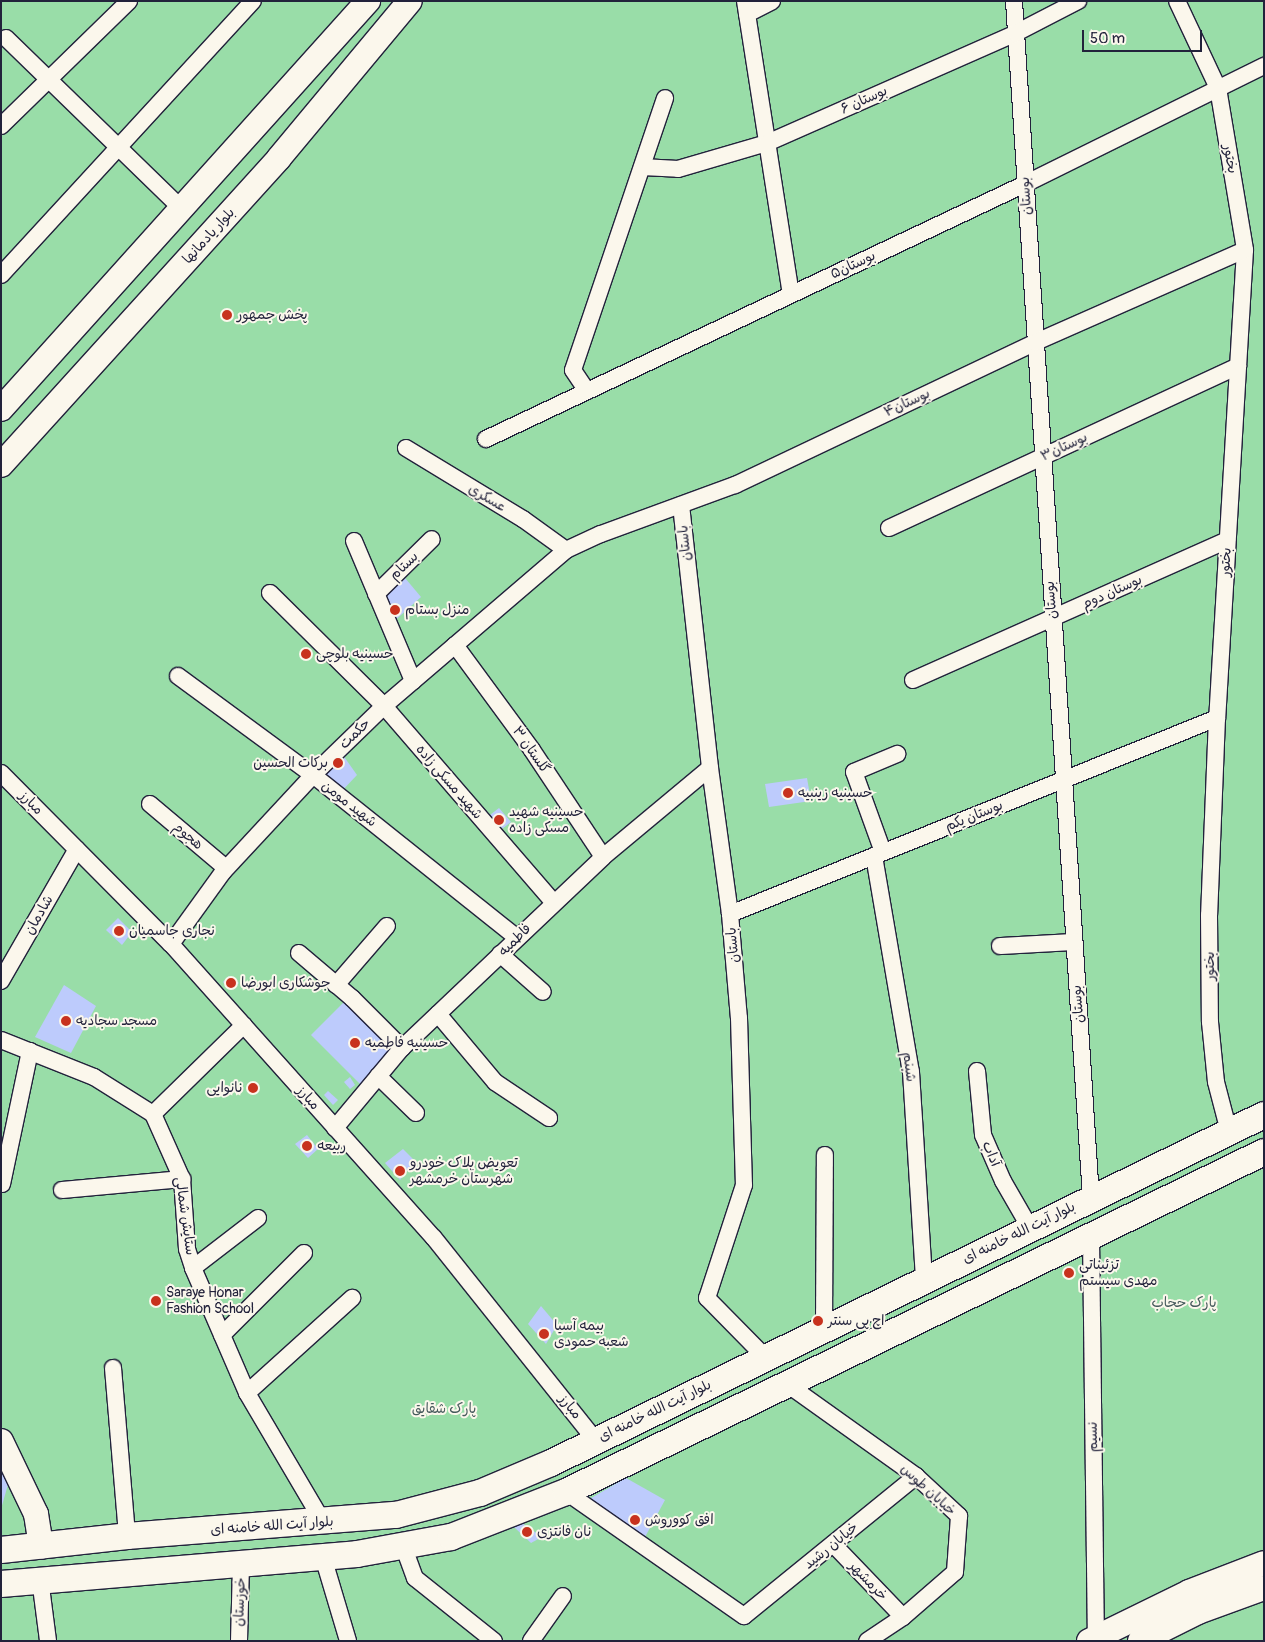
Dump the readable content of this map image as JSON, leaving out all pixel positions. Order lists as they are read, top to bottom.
{
  "streets": {
    "main road": ["بلوار یادمانها", "بلوار آیت الله خامنه ای"],
    "street": [
      "بوستان ۶",
      "بختور",
      "بوستان",
      "بوستان۵",
      "بوستان۴",
      "بوستان۳",
      "عسکری",
      "باستان",
      "بستام",
      "بوستان دوم",
      "حکمت",
      "گلستان ۳",
      "شهید مسکی زاده",
      "مبارز",
      "شهید مومن",
      "بوستان یکم",
      "هجوم",
      "شادمان",
      "فاطمیه",
      "شبنم",
      "آداب",
      "ستایش شمالی",
      "نسیم",
      "خیابان طوس",
      "خیابان رشید",
      "خرمشهر",
      "خوزستان"
    ]
  },
  "crossings": [
    ["بوستان ۶", "بوستان"],
    ["بختور", "بوستان۵"],
    ["بختور", "بوستان۴"],
    ["بختور", "بوستان۳"],
    ["بختور", "بوستان دوم"],
    ["بختور", "بوستان یکم"],
    ["بختور", "بلوار آیت الله خامنه ای"],
    ["بوستان", "بوستان۵"],
    ["بوستان", "بوستان۴"],
    ["بوستان", "بوستان۳"],
    ["بوستان", "بوستان دوم"],
    ["بوستان", "بوستان یکم"],
    ["بوستان", "بلوار آیت الله خامنه ای"],
    ["بوستان۴", "عسکری"],
    ["بوستان۴", "باستان"],
    ["بوستان۴", "حکمت"],
    ["عسکری", "حکمت"],
    ["باستان", "بوستان یکم"],
    ["باستان", "فاطمیه"],
    ["باستان", "بلوار آیت الله خامنه ای"],
    ["حکمت", "گلستان ۳"],
    ["حکمت", "شهید مسکی زاده"],
    ["حکمت", "مبارز"],
    ["حکمت", "شهید مومن"],
    ["حکمت", "هجوم"],
    ["گلستان ۳", "فاطمیه"],
    ["شهید مسکی زاده", "فاطمیه"],
    ["مبارز", "شادمان"],
    ["مبارز", "فاطمیه"],
    ["مبارز", "بلوار آیت الله خامنه ای"],
    ["شهید مومن", "فاطمیه"],
    ["بوستان یکم", "شبنم"],
    ["شبنم", "بلوار آیت الله خامنه ای"],
    ["آداب", "بلوار آیت الله خامنه ای"],
    ["ستایش شمالی", "بلوار آیت الله خامنه ای"],
    ["خیابان طوس", "خیابان رشید"],
    ["خیابان طوس", "خرمشهر"],
    ["خیابان رشید", "خرمشهر"]
  ],
  "parks": ["پارک حجاب", "پارک شقایق"],
  "places": [
    "پخش جمهور",
    "منزل بستام",
    "حسینیه بلوچی",
    "برکات الحسین",
    "حسینیه زینبیه",
    "حسینیه شهید مسکی زاده",
    "نجاری جاسمیان",
    "جوشکاری ابورضا",
    "مسجد سجادیه",
    "حسینیه فاطمیه",
    "نانوایی",
    "ربیعه",
    "تعویض پلاک خودرو شهرستان خرمشهر",
    "تزئیناتی مهدی سیستم",
    "Saraye Honar Fashion School",
    "اچ پی سنتر",
    "بیمه آسیا شعبه حمودی",
    "افق کووروش",
    "نان فانتزی"
  ],
  "scale_bar": "50 m"
}
